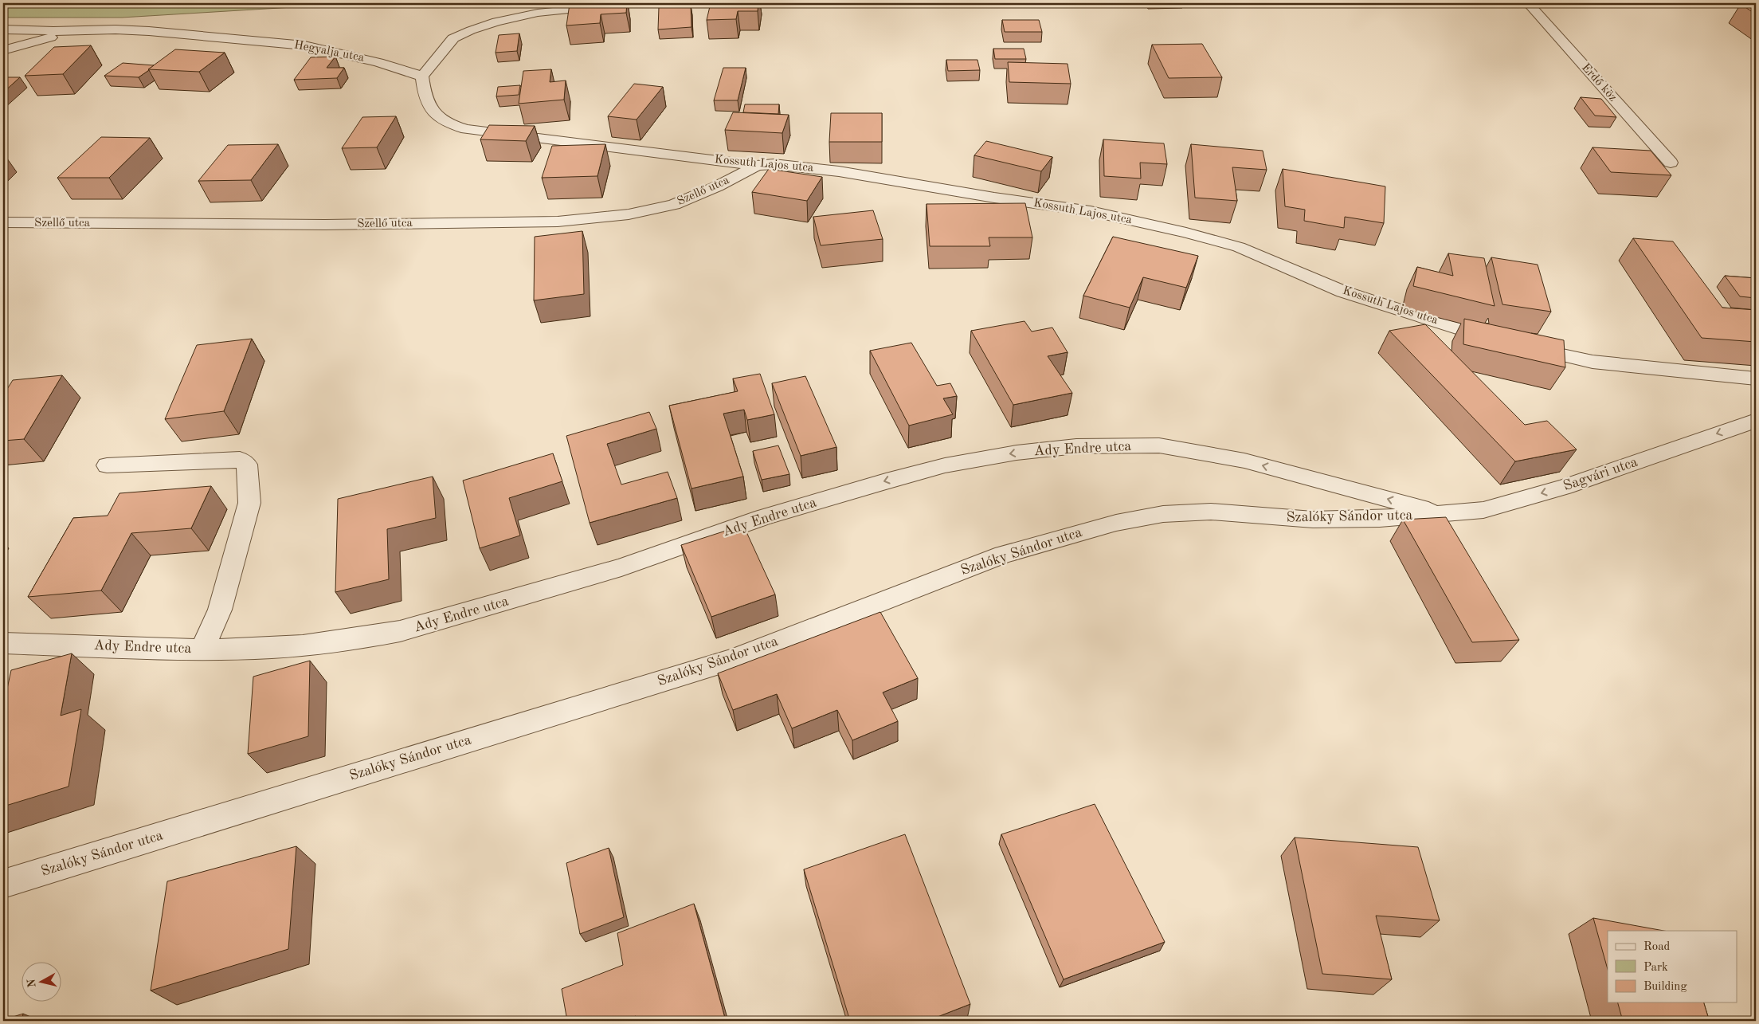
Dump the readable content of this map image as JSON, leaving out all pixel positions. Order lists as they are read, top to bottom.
{
  "streets": {
    "street": [
      "Hegyalja utca",
      "Erdő köz",
      "Kossuth Lajos utca",
      "Szellő utca",
      "Ady Endre utca",
      "Sagvári utca",
      "Szalóky Sándor utca"
    ]
  },
  "crossings": [
    ["Hegyalja utca", "Kossuth Lajos utca"],
    ["Kossuth Lajos utca", "Szellő utca"],
    ["Ady Endre utca", "Sagvári utca"],
    ["Ady Endre utca", "Szalóky Sándor utca"],
    ["Sagvári utca", "Szalóky Sándor utca"]
  ],
  "one_way": ["Ady Endre utca", "Sagvári utca"],
  "legend": ["Road", "Park", "Building"],
  "north": "left"
}
